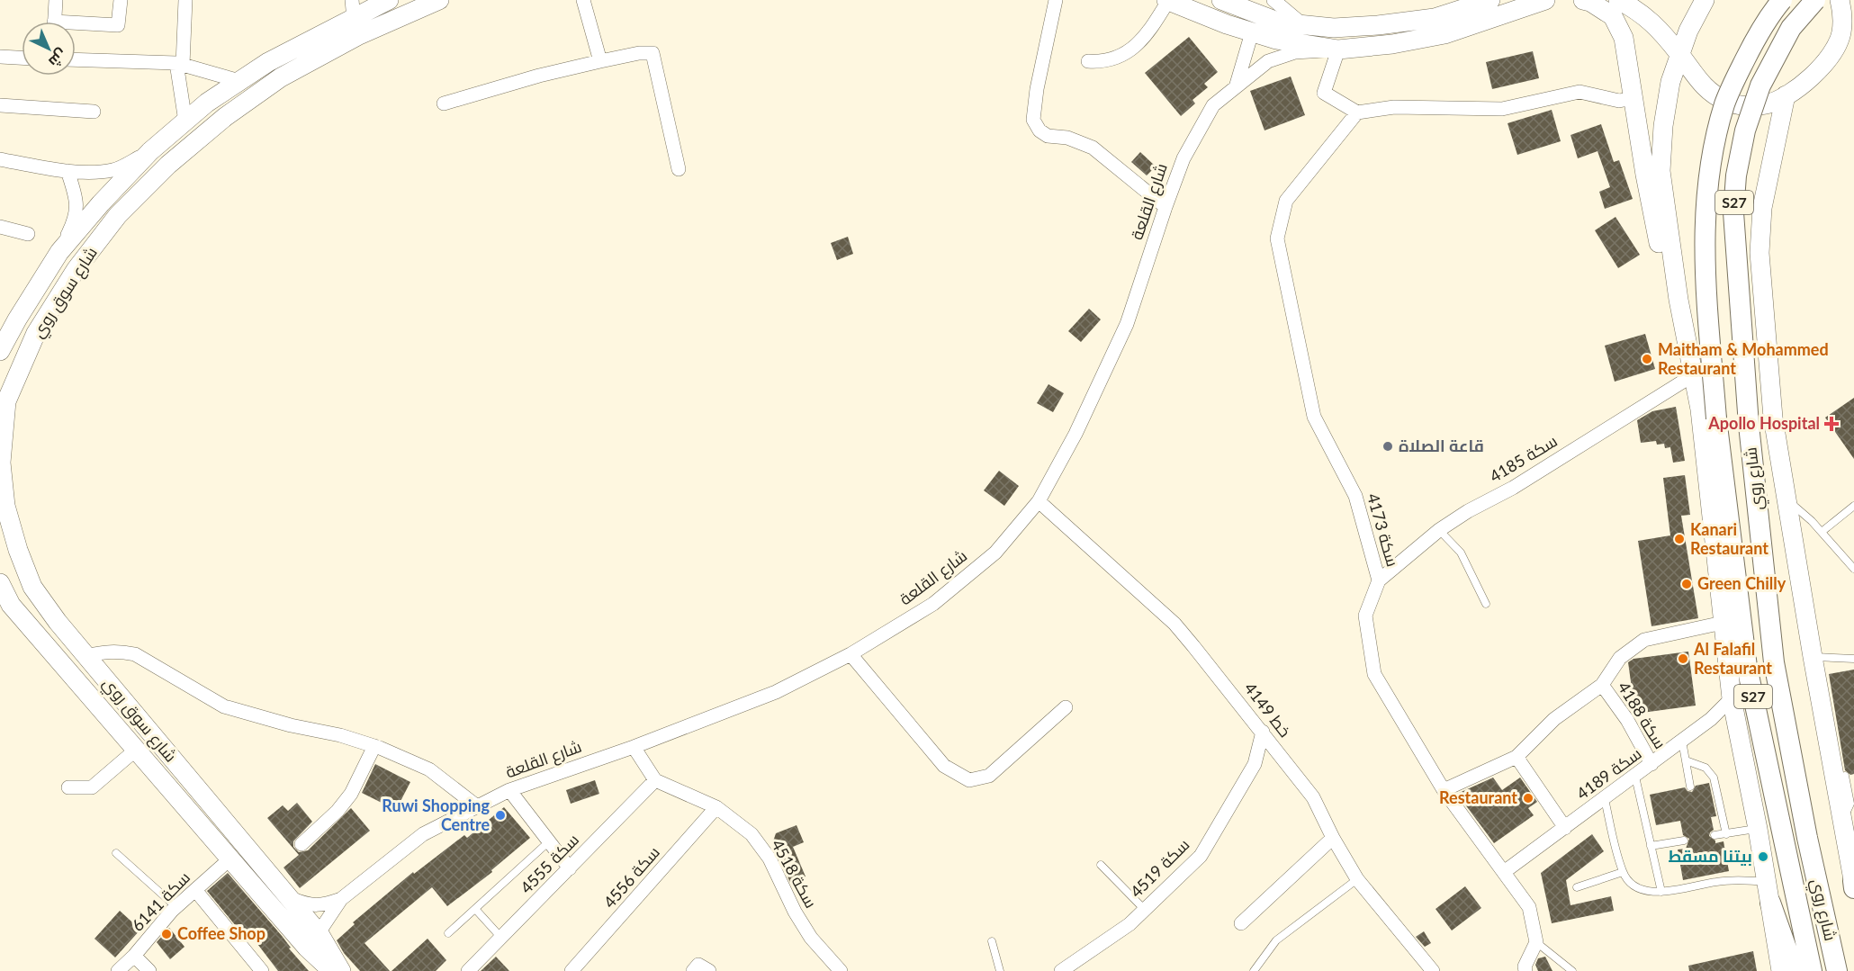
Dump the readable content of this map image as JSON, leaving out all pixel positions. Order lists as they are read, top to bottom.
{
  "streets": {
    "main road": ["S27", "شارع سوق روي", "شارع روي"],
    "street": [
      "شارع القلعة",
      "سكة 4185",
      "سكة 4173",
      "4149 خط",
      "سكة 4188",
      "سكة 4189",
      "سكة 4555",
      "سكة 4519",
      "سكة 4518",
      "سكة 4556",
      "سكة 6141"
    ]
  },
  "crossings": [
    ["شارع القلعة", "شارع سوق روي"],
    ["شارع القلعة", "4149 خط"],
    ["شارع سوق روي", "سكة 6141"],
    ["سكة 4185", "سكة 4173"],
    ["سكة 4173", "سكة 4189"],
    ["4149 خط", "سكة 4519"],
    ["سكة 4188", "سكة 4189"],
    ["سكة 4555", "سكة 4518"],
    ["سكة 4518", "سكة 4556"]
  ],
  "places": {
    "other": [
      "Maitham & Mohammed Restaurant",
      "قاعة الصلاة",
      "Kanari Restaurant",
      "Green Chilly",
      "Al Falafil Restaurant",
      "Restaurant",
      "Ruwi Shopping Centre",
      "بيتنا مسقط",
      "Coffee Shop"
    ],
    "health": ["Apollo Hospital"]
  },
  "north": "bottom right"
}
